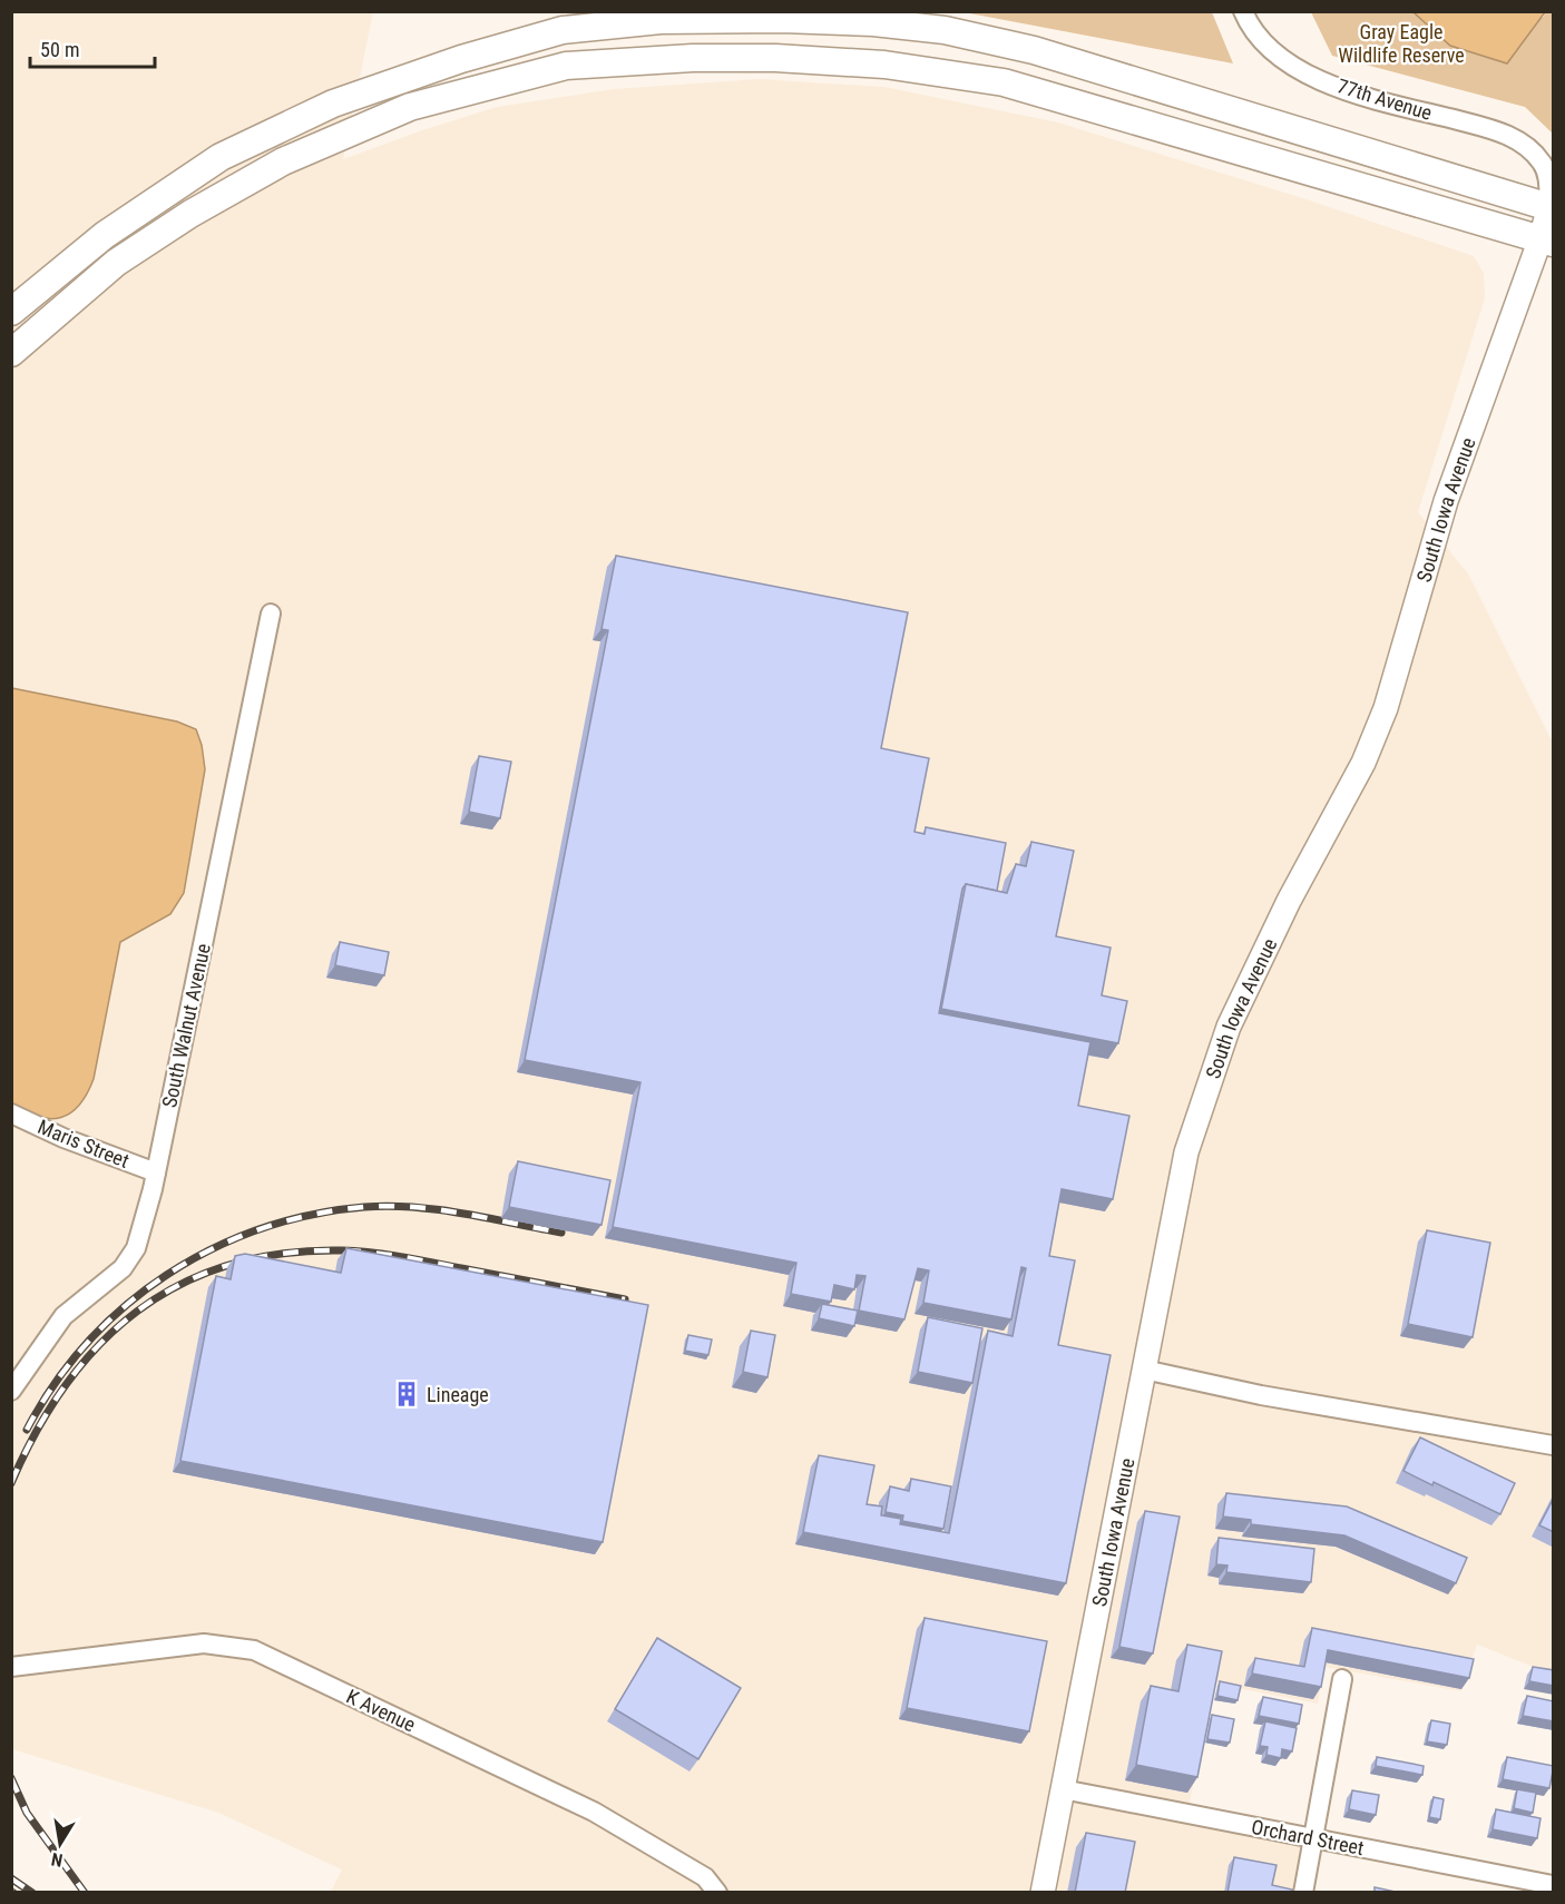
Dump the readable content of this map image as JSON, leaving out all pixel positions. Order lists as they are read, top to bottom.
{
  "streets": {
    "main road": ["South Iowa Avenue"],
    "street": [
      "77th Avenue",
      "South Walnut Avenue",
      "Maris Street",
      "K Avenue",
      "Orchard Street"
    ]
  },
  "crossings": [
    ["77th Avenue", "South Iowa Avenue"],
    ["South Iowa Avenue", "Orchard Street"],
    ["South Walnut Avenue", "Maris Street"]
  ],
  "parks": ["Gray Eagle Wildlife Reserve"],
  "places": {
    "building": ["Lineage"]
  },
  "scale_bar": "50 m",
  "north": "bottom"
}
